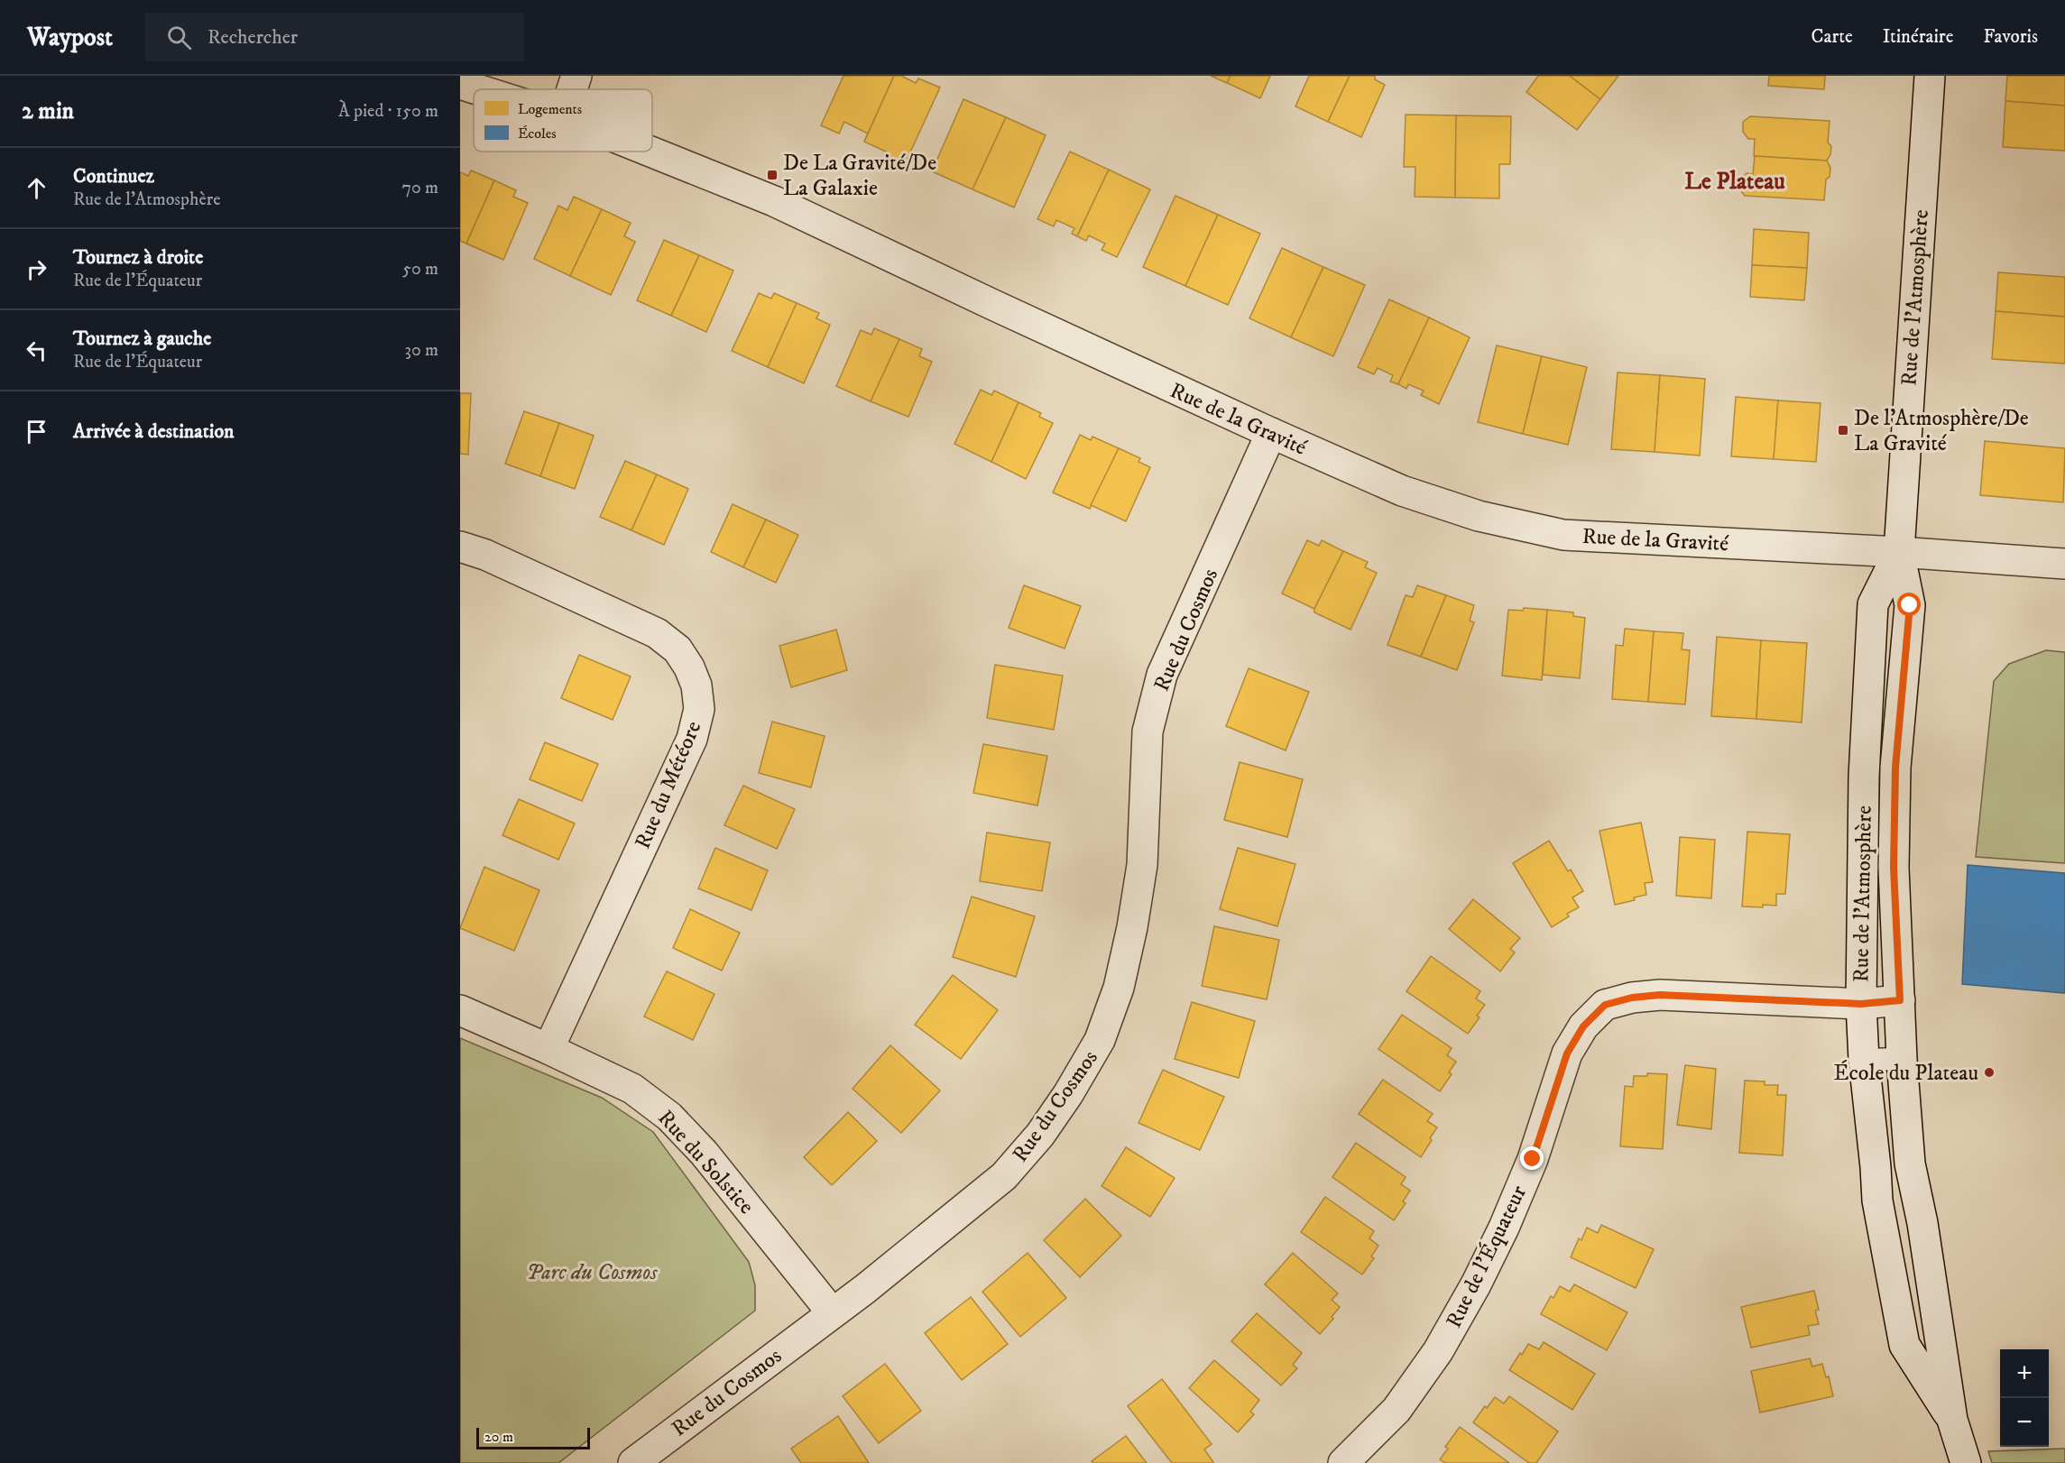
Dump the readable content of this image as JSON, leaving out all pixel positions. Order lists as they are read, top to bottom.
{
  "streets": {
    "street": [
      "Rue de l'Atmosphère",
      "Rue de la Gravité",
      "Rue du Cosmos",
      "Rue du Météore",
      "Rue du Solstice",
      "Rue de l'Équateur"
    ]
  },
  "crossings": [
    ["Rue de l'Atmosphère", "Rue de la Gravité"],
    ["Rue de l'Atmosphère", "Rue de l'Équateur"],
    ["Rue de la Gravité", "Rue du Cosmos"],
    ["Rue du Cosmos", "Rue du Solstice"],
    ["Rue du Météore", "Rue du Solstice"]
  ],
  "districts": ["Le Plateau"],
  "parks": ["Parc du Cosmos"],
  "places": {
    "transit": ["De La Gravité/De La Galaxie", "De l'Atmosphère/De La Gravité"],
    "other": ["École du Plateau"]
  },
  "legend": ["Logements", "Écoles"],
  "scale_bar": "20 m",
  "page": {
    "header": "Waypost",
    "search": "Rechercher",
    "nav": ["Carte", "Itinéraire", "Favoris"],
    "heading": ["2 min", "À pied · 150 m"],
    "list": [
      ["Continuez", "Rue de l'Atmosphère", "70 m"],
      ["Tournez à droite", "Rue de l'Équateur", "50 m"],
      ["Tournez à gauche", "Rue de l'Équateur", "30 m"],
      "Arrivée à destination"
    ],
    "map_buttons": ["+", "−"],
    "scale": "20 m"
  }
}
